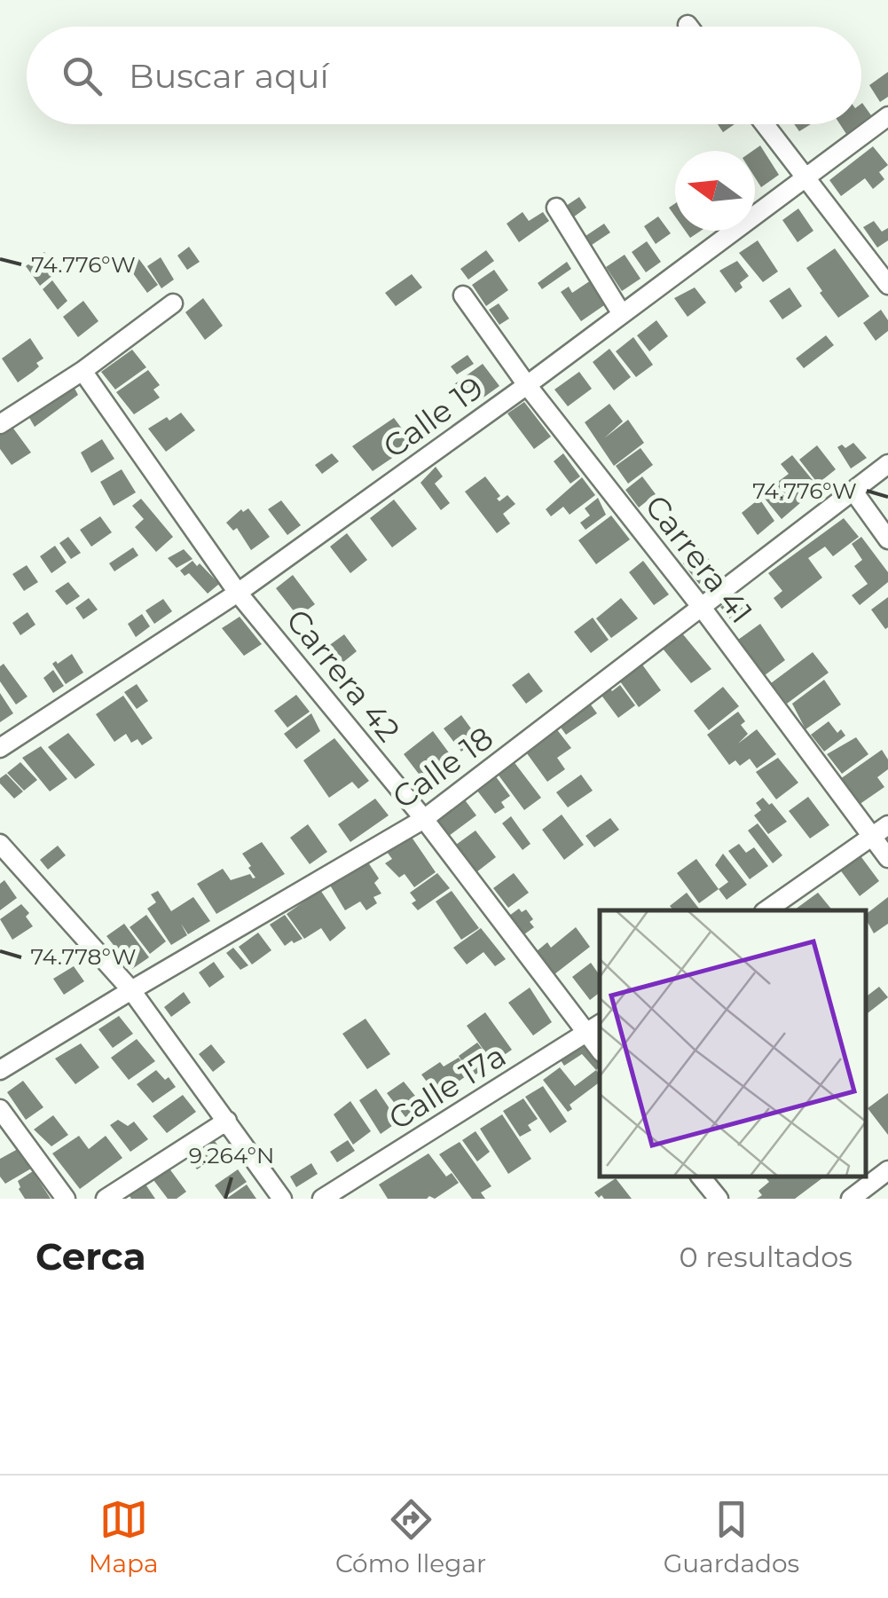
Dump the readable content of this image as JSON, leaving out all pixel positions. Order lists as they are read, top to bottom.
{
  "streets": {
    "street": [
      "Calle 19",
      "Carrera 41",
      "Carrera 42",
      "Calle 18",
      "Calle 17a"
    ]
  },
  "crossings": [
    ["Calle 19", "Carrera 41"],
    ["Calle 19", "Carrera 42"],
    ["Carrera 41", "Calle 18"],
    ["Carrera 42", "Calle 18"],
    ["Carrera 42", "Calle 17a"]
  ],
  "north": "left",
  "page": {
    "search": "Buscar aquí",
    "heading": ["Cerca", "0 resultados"],
    "nav": ["Mapa", "Cómo llegar", "Guardados"]
  },
  "coordinates": ["74.776°W", "74.778°W", "9.264°N"]
}
